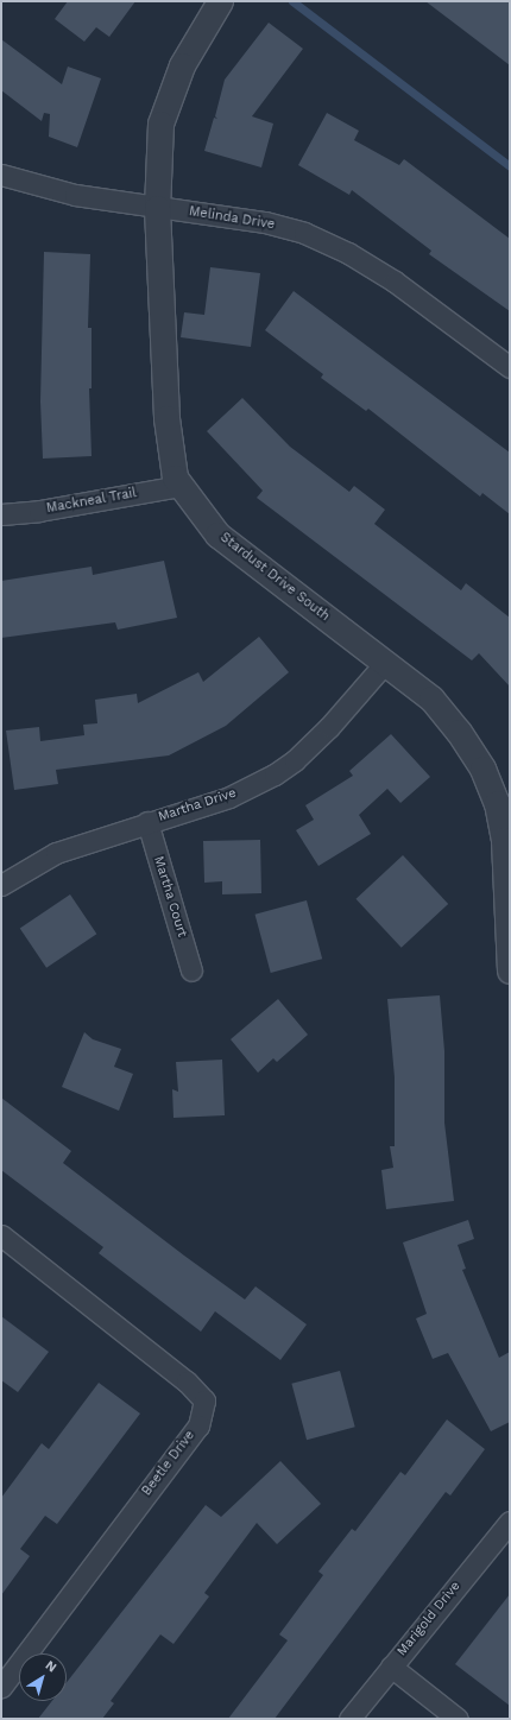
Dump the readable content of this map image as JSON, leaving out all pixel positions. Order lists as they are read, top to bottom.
{
  "streets": {
    "street": [
      "Melinda Drive",
      "Mackneal Trail",
      "Stardust Drive South",
      "Martha Drive",
      "Martha Court",
      "Beetle Drive",
      "Marigold Drive"
    ]
  },
  "crossings": [
    ["Melinda Drive", "Stardust Drive South"],
    ["Mackneal Trail", "Stardust Drive South"],
    ["Stardust Drive South", "Martha Drive"],
    ["Martha Drive", "Martha Court"]
  ],
  "north": "top right"
}
